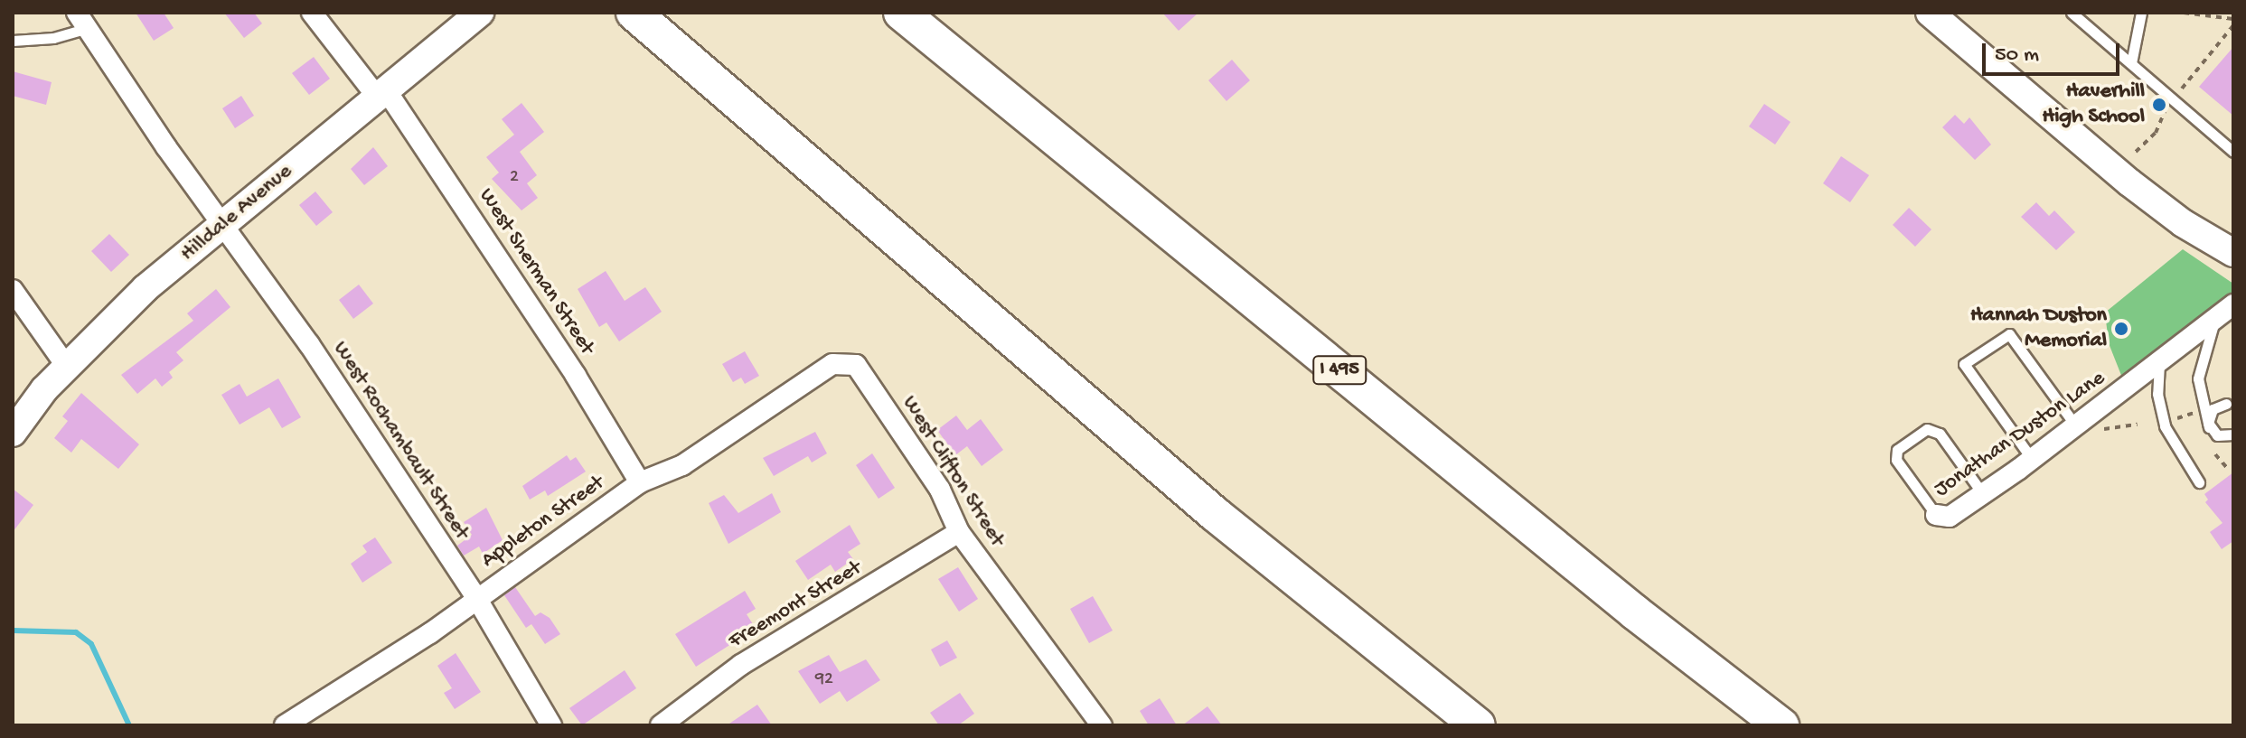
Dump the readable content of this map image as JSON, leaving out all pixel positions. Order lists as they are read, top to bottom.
{
  "streets": {
    "highway": ["I 495"],
    "main road": ["Hilldale Avenue"],
    "street": [
      "West Sherman Street",
      "Jonathan Duston Lane",
      "West Rochambault Street",
      "West Clifton Street",
      "Appleton Street",
      "Freemont Street"
    ]
  },
  "crossings": [
    ["Hilldale Avenue", "West Sherman Street"],
    ["Hilldale Avenue", "West Rochambault Street"],
    ["West Sherman Street", "Appleton Street"],
    ["West Rochambault Street", "Appleton Street"],
    ["West Clifton Street", "Appleton Street"],
    ["West Clifton Street", "Freemont Street"]
  ],
  "places": ["Haverhill High School", "Hannah Duston Memorial"],
  "house_numbers": ["2", "92"],
  "scale_bar": "50 m"
}
